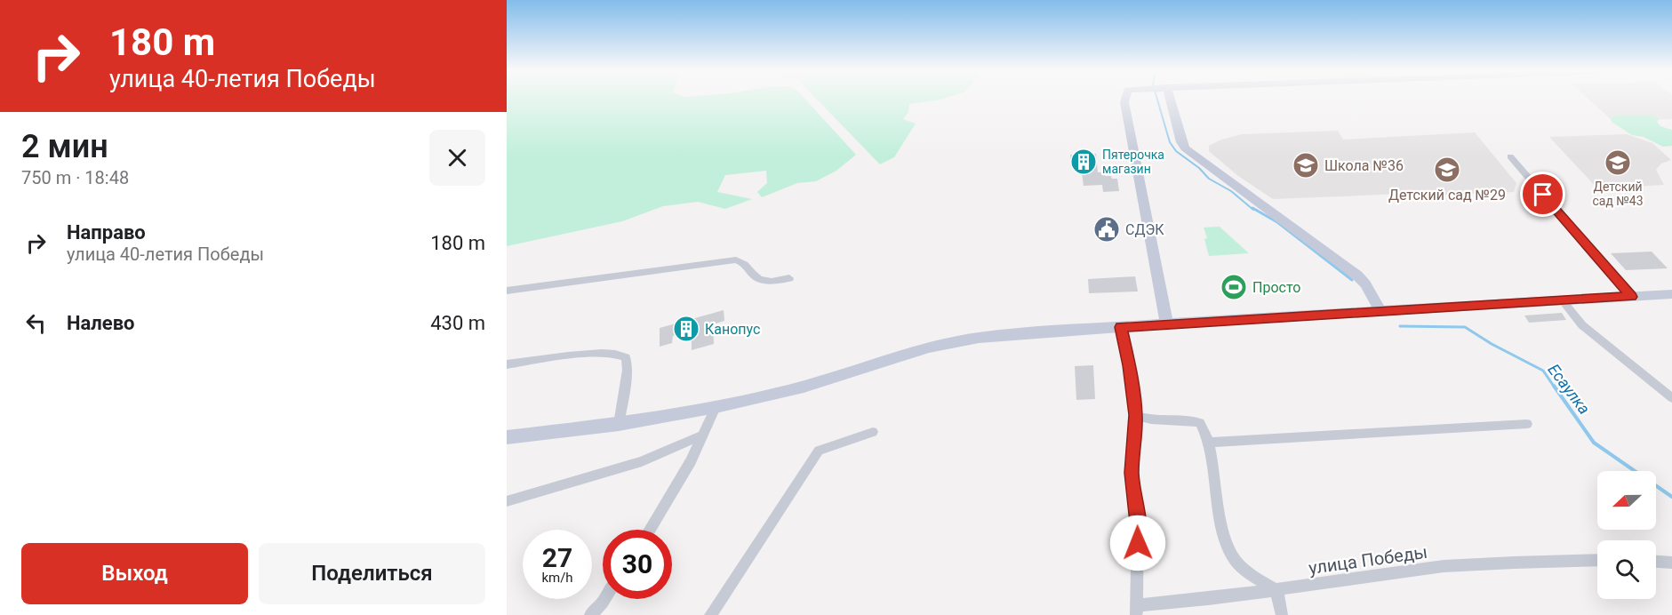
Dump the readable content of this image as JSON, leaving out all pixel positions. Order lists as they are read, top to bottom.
{
  "streets": {
    "street": ["улица Победы"]
  },
  "water": ["Есаулка"],
  "places": {
    "building": ["Пятерочка магазин", "Канопус"],
    "school or university": ["Детский сад №43", "Школа №36", "Детский сад №29"],
    "public building": ["СДЭК"],
    "sports": ["Просто"]
  },
  "north": "left",
  "page": {
    "turn": ["180 m", "улица 40-летия Победы"],
    "heading": ["2 мин", "750 m · 18:48"],
    "list": [
      {
        "name": "Направо",
        "note": "улица 40-летия Победы",
        "value": "180 m"
      },
      {
        "name": "Налево",
        "value": "430 m"
      }
    ],
    "speed": "27 km/h",
    "limit": "30",
    "buttons": ["Выход", "Поделиться"]
  }
}
